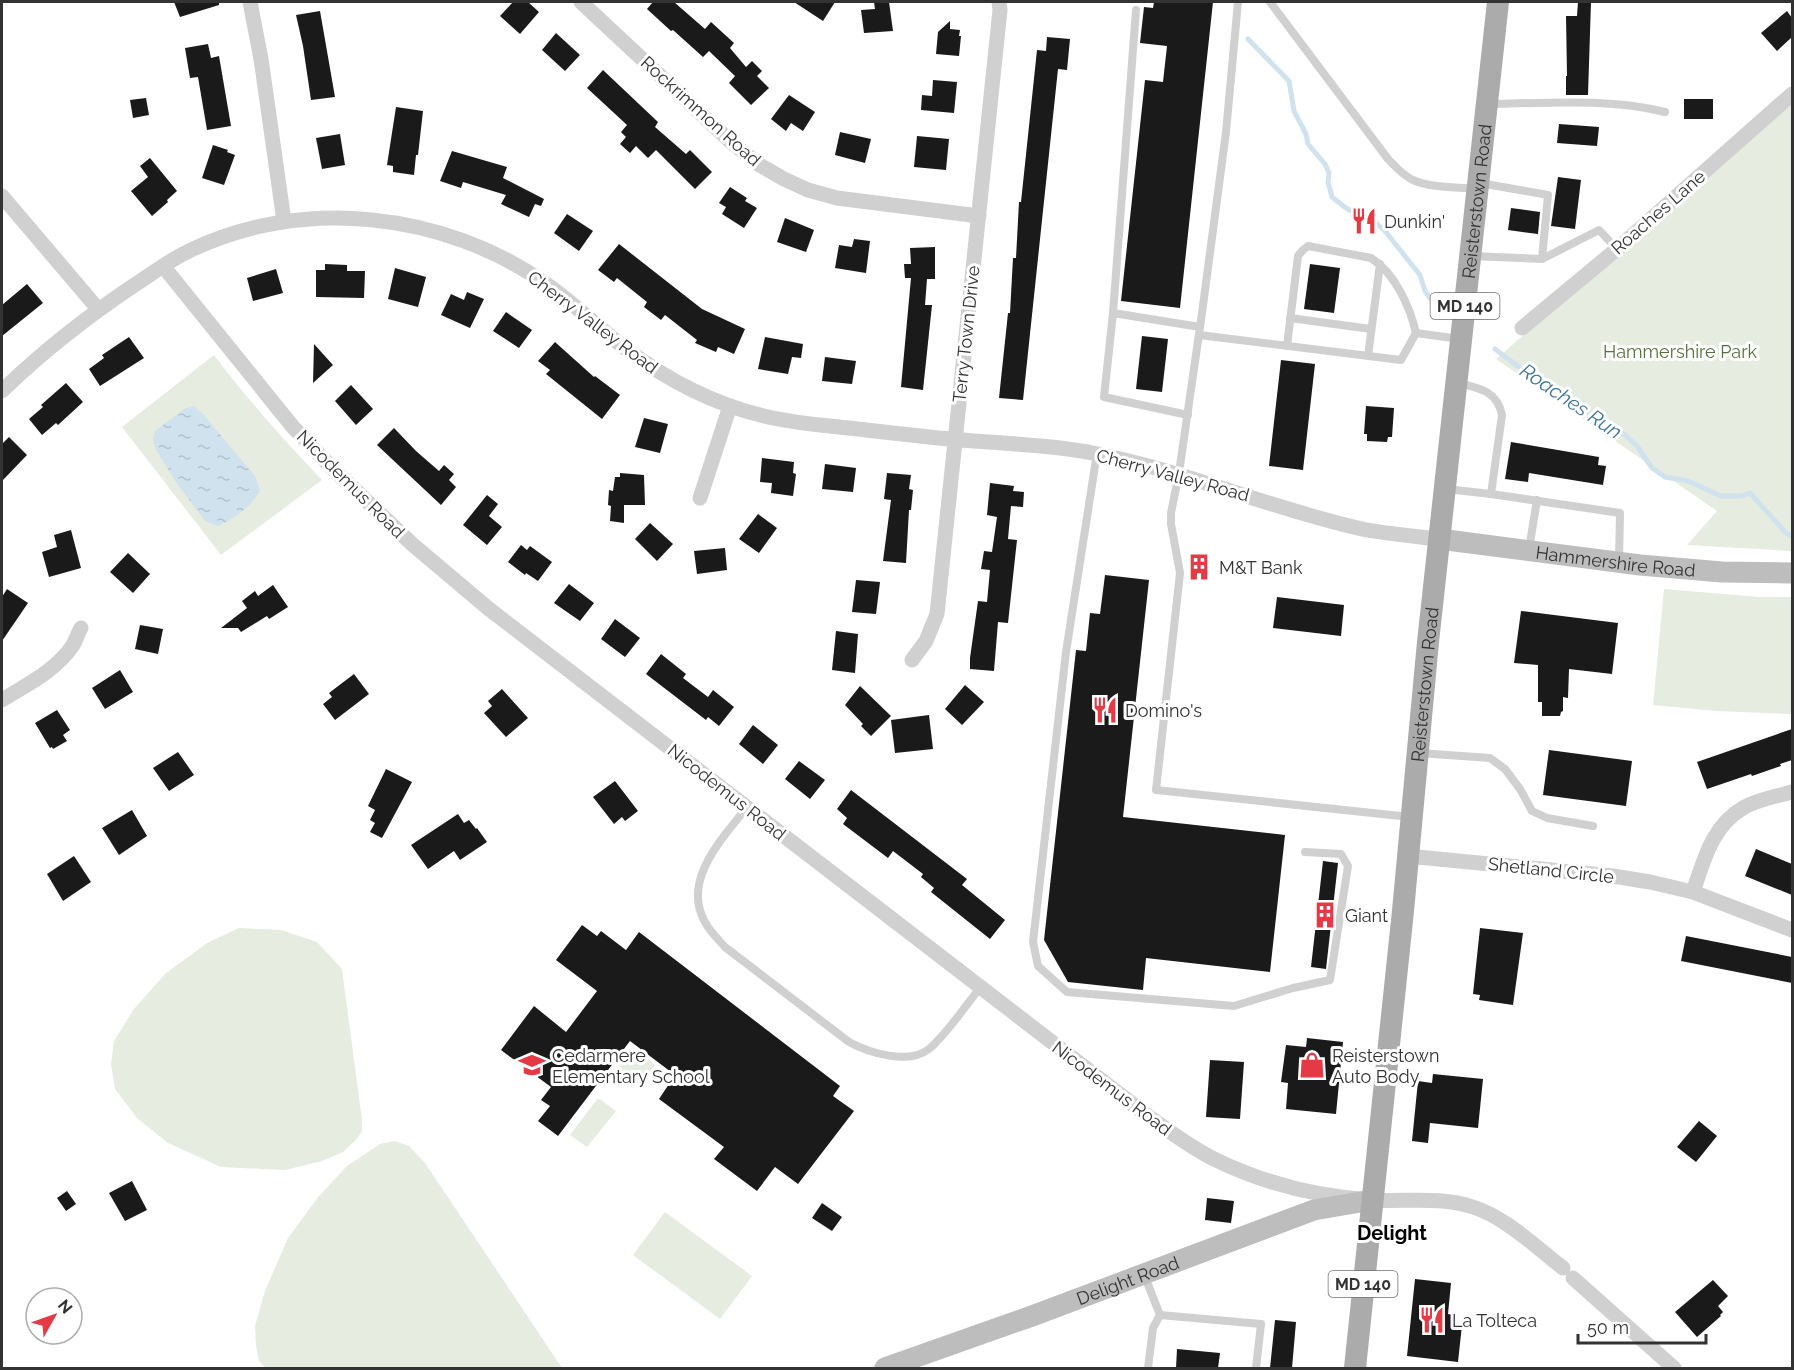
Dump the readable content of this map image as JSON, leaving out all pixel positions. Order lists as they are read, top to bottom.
{
  "streets": {
    "main road": ["Reisterstown Road", "MD 140"],
    "street": [
      "Rockrimmon Road",
      "Roaches Lane",
      "Cherry Valley Road",
      "Terry Town Drive",
      "Nicodemus Road",
      "Hammershire Road",
      "Shetland Circle",
      "Delight Road"
    ]
  },
  "crossings": [
    ["Rockrimmon Road", "Terry Town Drive"],
    ["Reisterstown Road", "Cherry Valley Road"],
    ["Reisterstown Road", "Nicodemus Road"],
    ["Reisterstown Road", "Hammershire Road"],
    ["Reisterstown Road", "Shetland Circle"],
    ["Reisterstown Road", "Delight Road"],
    ["Cherry Valley Road", "Terry Town Drive"],
    ["Cherry Valley Road", "Nicodemus Road"],
    ["Cherry Valley Road", "Hammershire Road"],
    ["Nicodemus Road", "Delight Road"]
  ],
  "districts": ["Delight"],
  "water": ["Roaches Run"],
  "parks": ["Hammershire Park"],
  "places": {
    "restaurant": ["Dunkin'", "Domino's", "La Tolteca"],
    "building": ["M&T Bank", "Giant"],
    "school or university": ["Cedarmere Elementary School"],
    "shop": ["Reisterstown Auto Body"]
  },
  "scale_bar": "50 m",
  "north": "top right"
}
